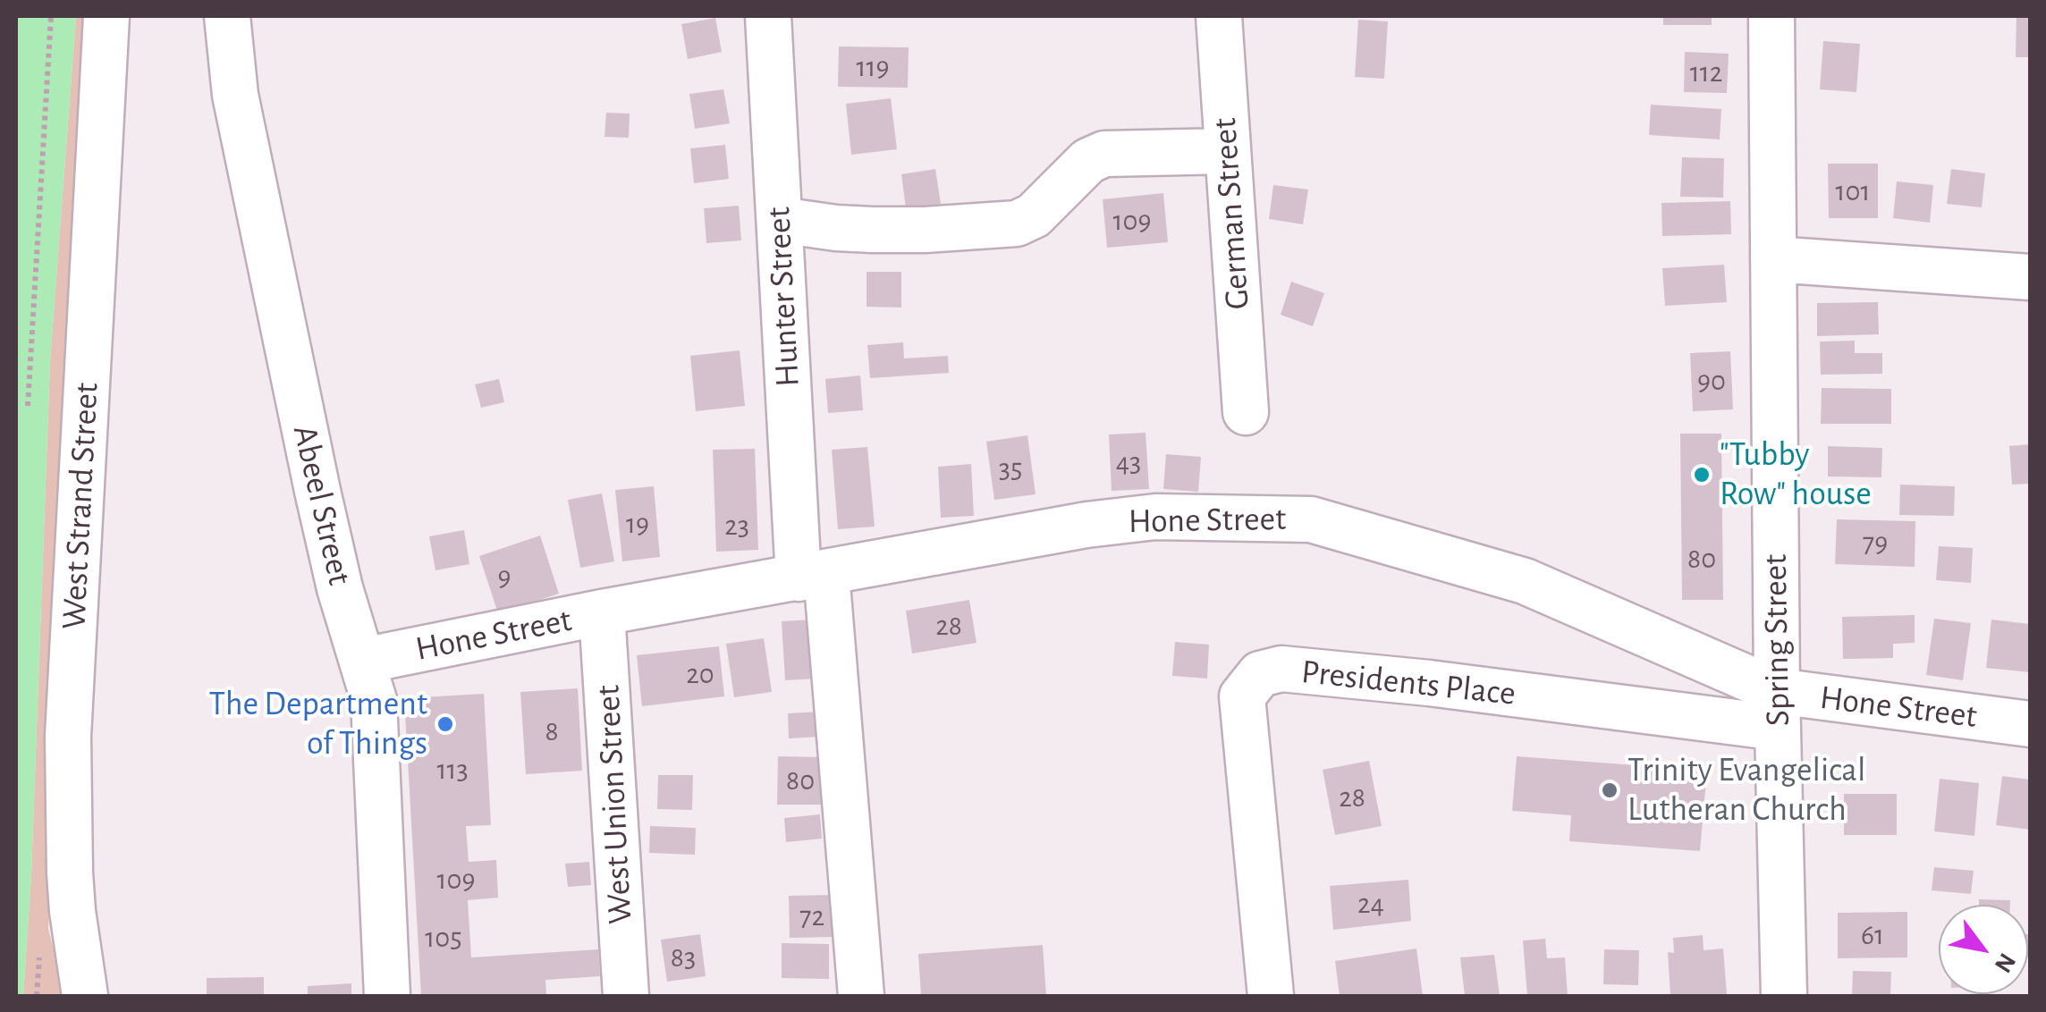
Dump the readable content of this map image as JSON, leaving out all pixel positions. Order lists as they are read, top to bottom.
{
  "streets": {
    "street": [
      "German Street",
      "Hunter Street",
      "Abeel Street",
      "West Strand Street",
      "Hone Street",
      "Spring Street",
      "Presidents Place",
      "West Union Street"
    ]
  },
  "crossings": [
    ["Hunter Street", "Hone Street"],
    ["Abeel Street", "Hone Street"],
    ["Hone Street", "Spring Street"],
    ["Hone Street", "Presidents Place"],
    ["Hone Street", "West Union Street"],
    ["Spring Street", "Presidents Place"]
  ],
  "places": ["\"Tubby Row\" house", "The Department of Things", "Trinity Evangelical Lutheran Church"],
  "house_numbers": [
    "119",
    "112",
    "101",
    "109",
    "90",
    "43",
    "35",
    "19",
    "23",
    "79",
    "80",
    "9",
    "28",
    "20",
    "8",
    "113",
    "80",
    "28",
    "109",
    "24",
    "72",
    "61",
    "105",
    "83"
  ],
  "north": "bottom right"
}
